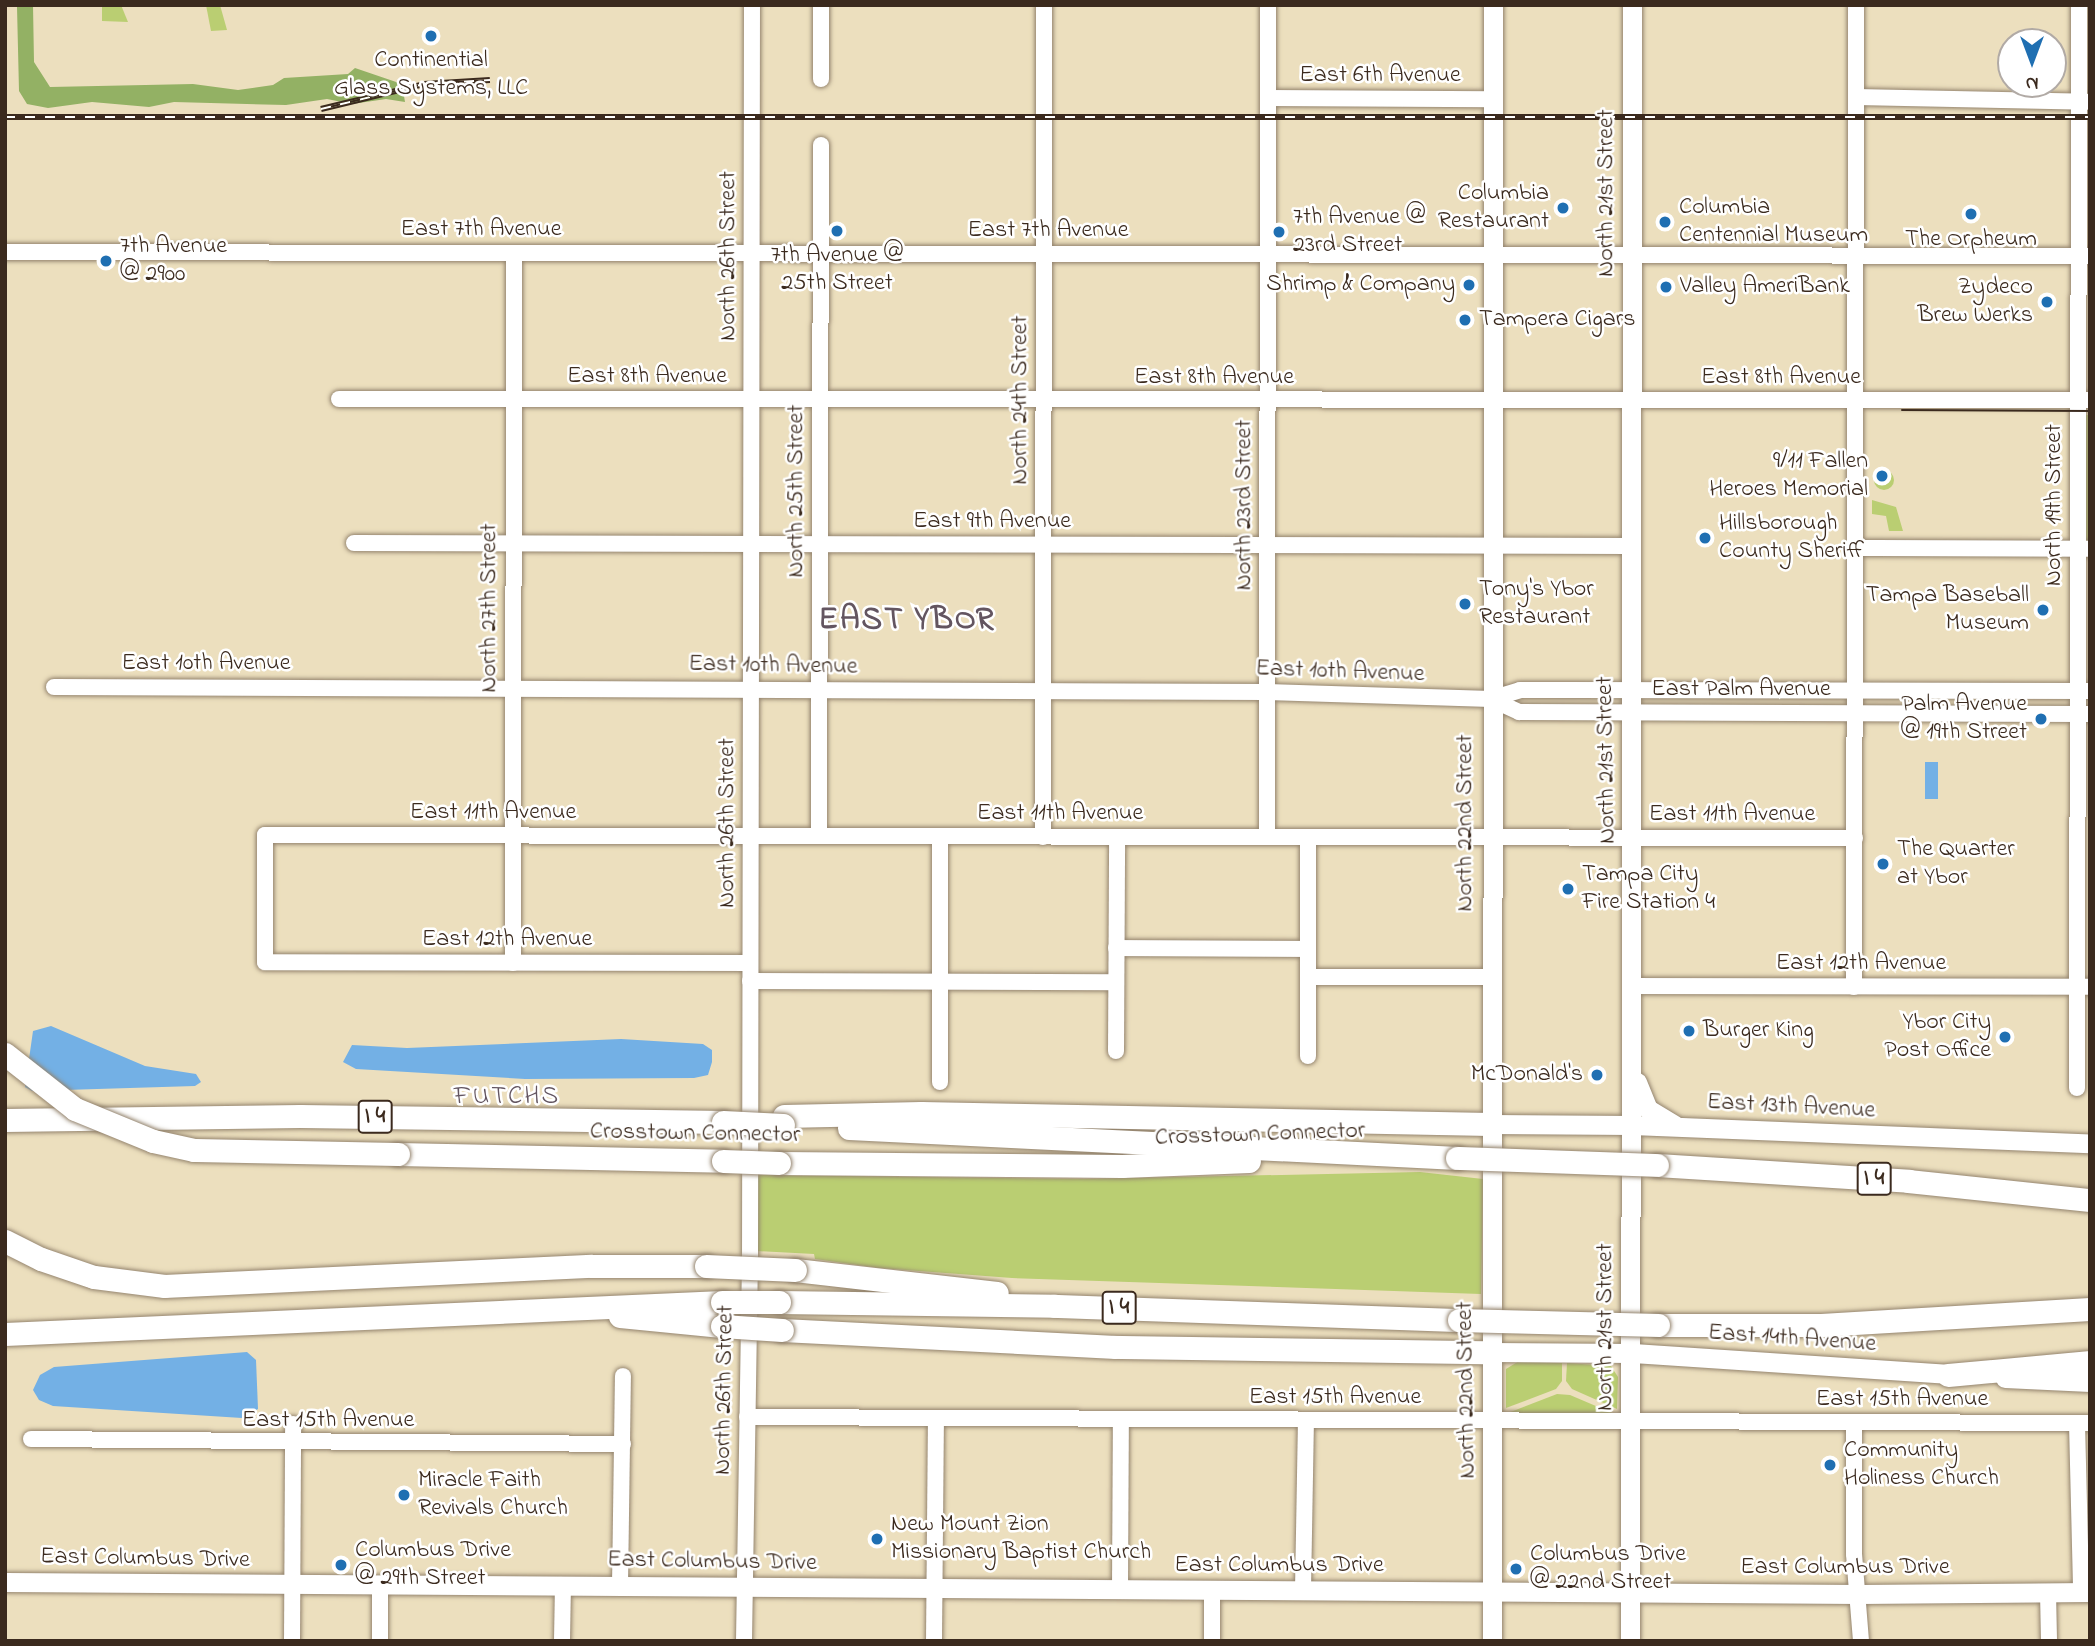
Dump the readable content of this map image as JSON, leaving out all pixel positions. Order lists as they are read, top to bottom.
{
  "streets": {
    "highway": ["I 4", "Crosstown Connector"],
    "main road": [
      "North 21st Street",
      "North 22nd Street",
      "East 13th Avenue",
      "East 14th Avenue",
      "East Columbus Drive"
    ],
    "street": [
      "East 6th Avenue",
      "East 7th Avenue",
      "North 26th Street",
      "East 8th Avenue",
      "North 24th Street",
      "North 25th Street",
      "North 23rd Street",
      "North 19th Street",
      "East 9th Avenue",
      "North 27th Street",
      "East 10th Avenue",
      "East Palm Avenue",
      "East 11th Avenue",
      "East 12th Avenue",
      "East 15th Avenue"
    ]
  },
  "crossings": [
    ["East 6th Avenue", "North 23rd Street"],
    ["East 6th Avenue", "North 22nd Street"],
    ["North 21st Street", "East 7th Avenue"],
    ["North 21st Street", "East 8th Avenue"],
    ["North 21st Street", "East 9th Avenue"],
    ["North 21st Street", "East Palm Avenue"],
    ["North 21st Street", "East 11th Avenue"],
    ["North 21st Street", "East 12th Avenue"],
    ["North 21st Street", "East 13th Avenue"],
    ["North 21st Street", "East 14th Avenue"],
    ["North 21st Street", "East 15th Avenue"],
    ["North 21st Street", "East Columbus Drive"],
    ["East 7th Avenue", "North 26th Street"],
    ["East 7th Avenue", "North 24th Street"],
    ["East 7th Avenue", "North 25th Street"],
    ["East 7th Avenue", "North 23rd Street"],
    ["East 7th Avenue", "North 19th Street"],
    ["East 7th Avenue", "North 27th Street"],
    ["East 7th Avenue", "North 22nd Street"],
    ["North 26th Street", "East 8th Avenue"],
    ["North 26th Street", "East 9th Avenue"],
    ["North 26th Street", "East 10th Avenue"],
    ["North 26th Street", "East 11th Avenue"],
    ["North 26th Street", "East 12th Avenue"],
    ["North 26th Street", "East 15th Avenue"],
    ["North 26th Street", "East Columbus Drive"],
    ["East 8th Avenue", "North 24th Street"],
    ["East 8th Avenue", "North 25th Street"],
    ["East 8th Avenue", "North 23rd Street"],
    ["East 8th Avenue", "North 19th Street"],
    ["East 8th Avenue", "North 27th Street"],
    ["East 8th Avenue", "North 22nd Street"],
    ["North 24th Street", "East 9th Avenue"],
    ["North 24th Street", "East 10th Avenue"],
    ["North 24th Street", "East 11th Avenue"],
    ["North 25th Street", "East 9th Avenue"],
    ["North 25th Street", "East 10th Avenue"],
    ["North 25th Street", "East 11th Avenue"],
    ["North 23rd Street", "East 9th Avenue"],
    ["North 23rd Street", "East 10th Avenue"],
    ["North 23rd Street", "East 11th Avenue"],
    ["North 19th Street", "East Palm Avenue"],
    ["North 19th Street", "East 12th Avenue"],
    ["East 9th Avenue", "North 27th Street"],
    ["East 9th Avenue", "North 22nd Street"],
    ["North 27th Street", "East 10th Avenue"],
    ["North 27th Street", "East 11th Avenue"],
    ["North 27th Street", "East 12th Avenue"],
    ["East 10th Avenue", "East Palm Avenue"],
    ["East 10th Avenue", "North 22nd Street"],
    ["East Palm Avenue", "North 22nd Street"],
    ["East 11th Avenue", "North 22nd Street"],
    ["East 11th Avenue", "East 12th Avenue"],
    ["North 22nd Street", "East 13th Avenue"],
    ["North 22nd Street", "East 14th Avenue"],
    ["North 22nd Street", "East 15th Avenue"],
    ["North 22nd Street", "East Columbus Drive"],
    ["I 4", "Crosstown Connector"]
  ],
  "districts": ["EAST YBOR", "FUTCHS"],
  "places": [
    "Continential Glass Systems, LLC",
    "Columbia Restaurant",
    "The Orpheum",
    "Columbia Centennial Museum",
    "7th Avenue @ 25th Street",
    "7th Avenue @ 23rd Street",
    "7th Avenue @ 2900",
    "Shrimp & Company",
    "Valley AmeriBank",
    "Zydeco Brew Werks",
    "Tampera Cigars",
    "9/11 Fallen Heroes Memorial",
    "Hillsborough County Sheriff",
    "Tony's Ybor Restaurant",
    "Tampa Baseball Museum",
    "Palm Avenue @ 19th Street",
    "The Quarter at Ybor",
    "Tampa City Fire Station 4",
    "Burger King",
    "Ybor City Post Office",
    "McDonald's",
    "Community Holiness Church",
    "Miracle Faith Revivals Church",
    "New Mount Zion Missionary Baptist Church",
    "Columbus Drive @ 29th Street",
    "Columbus Drive @ 22nd Street"
  ],
  "north": "bottom"
}
